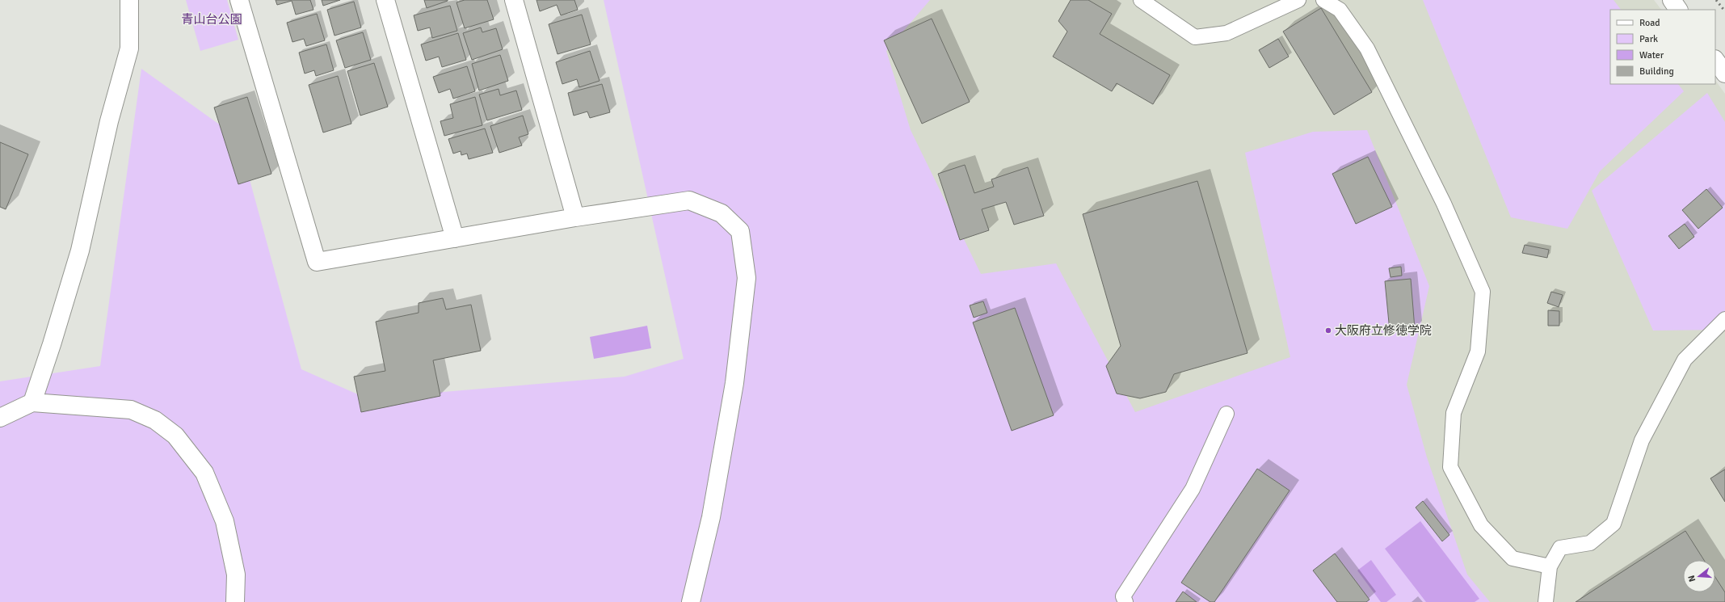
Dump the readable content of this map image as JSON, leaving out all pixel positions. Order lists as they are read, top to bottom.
{
  "parks": ["青山台公園"],
  "places": ["大阪府立修徳学院"],
  "legend": [
    "Road",
    "Park",
    "Water",
    "Building"
  ],
  "north": "left"
}
